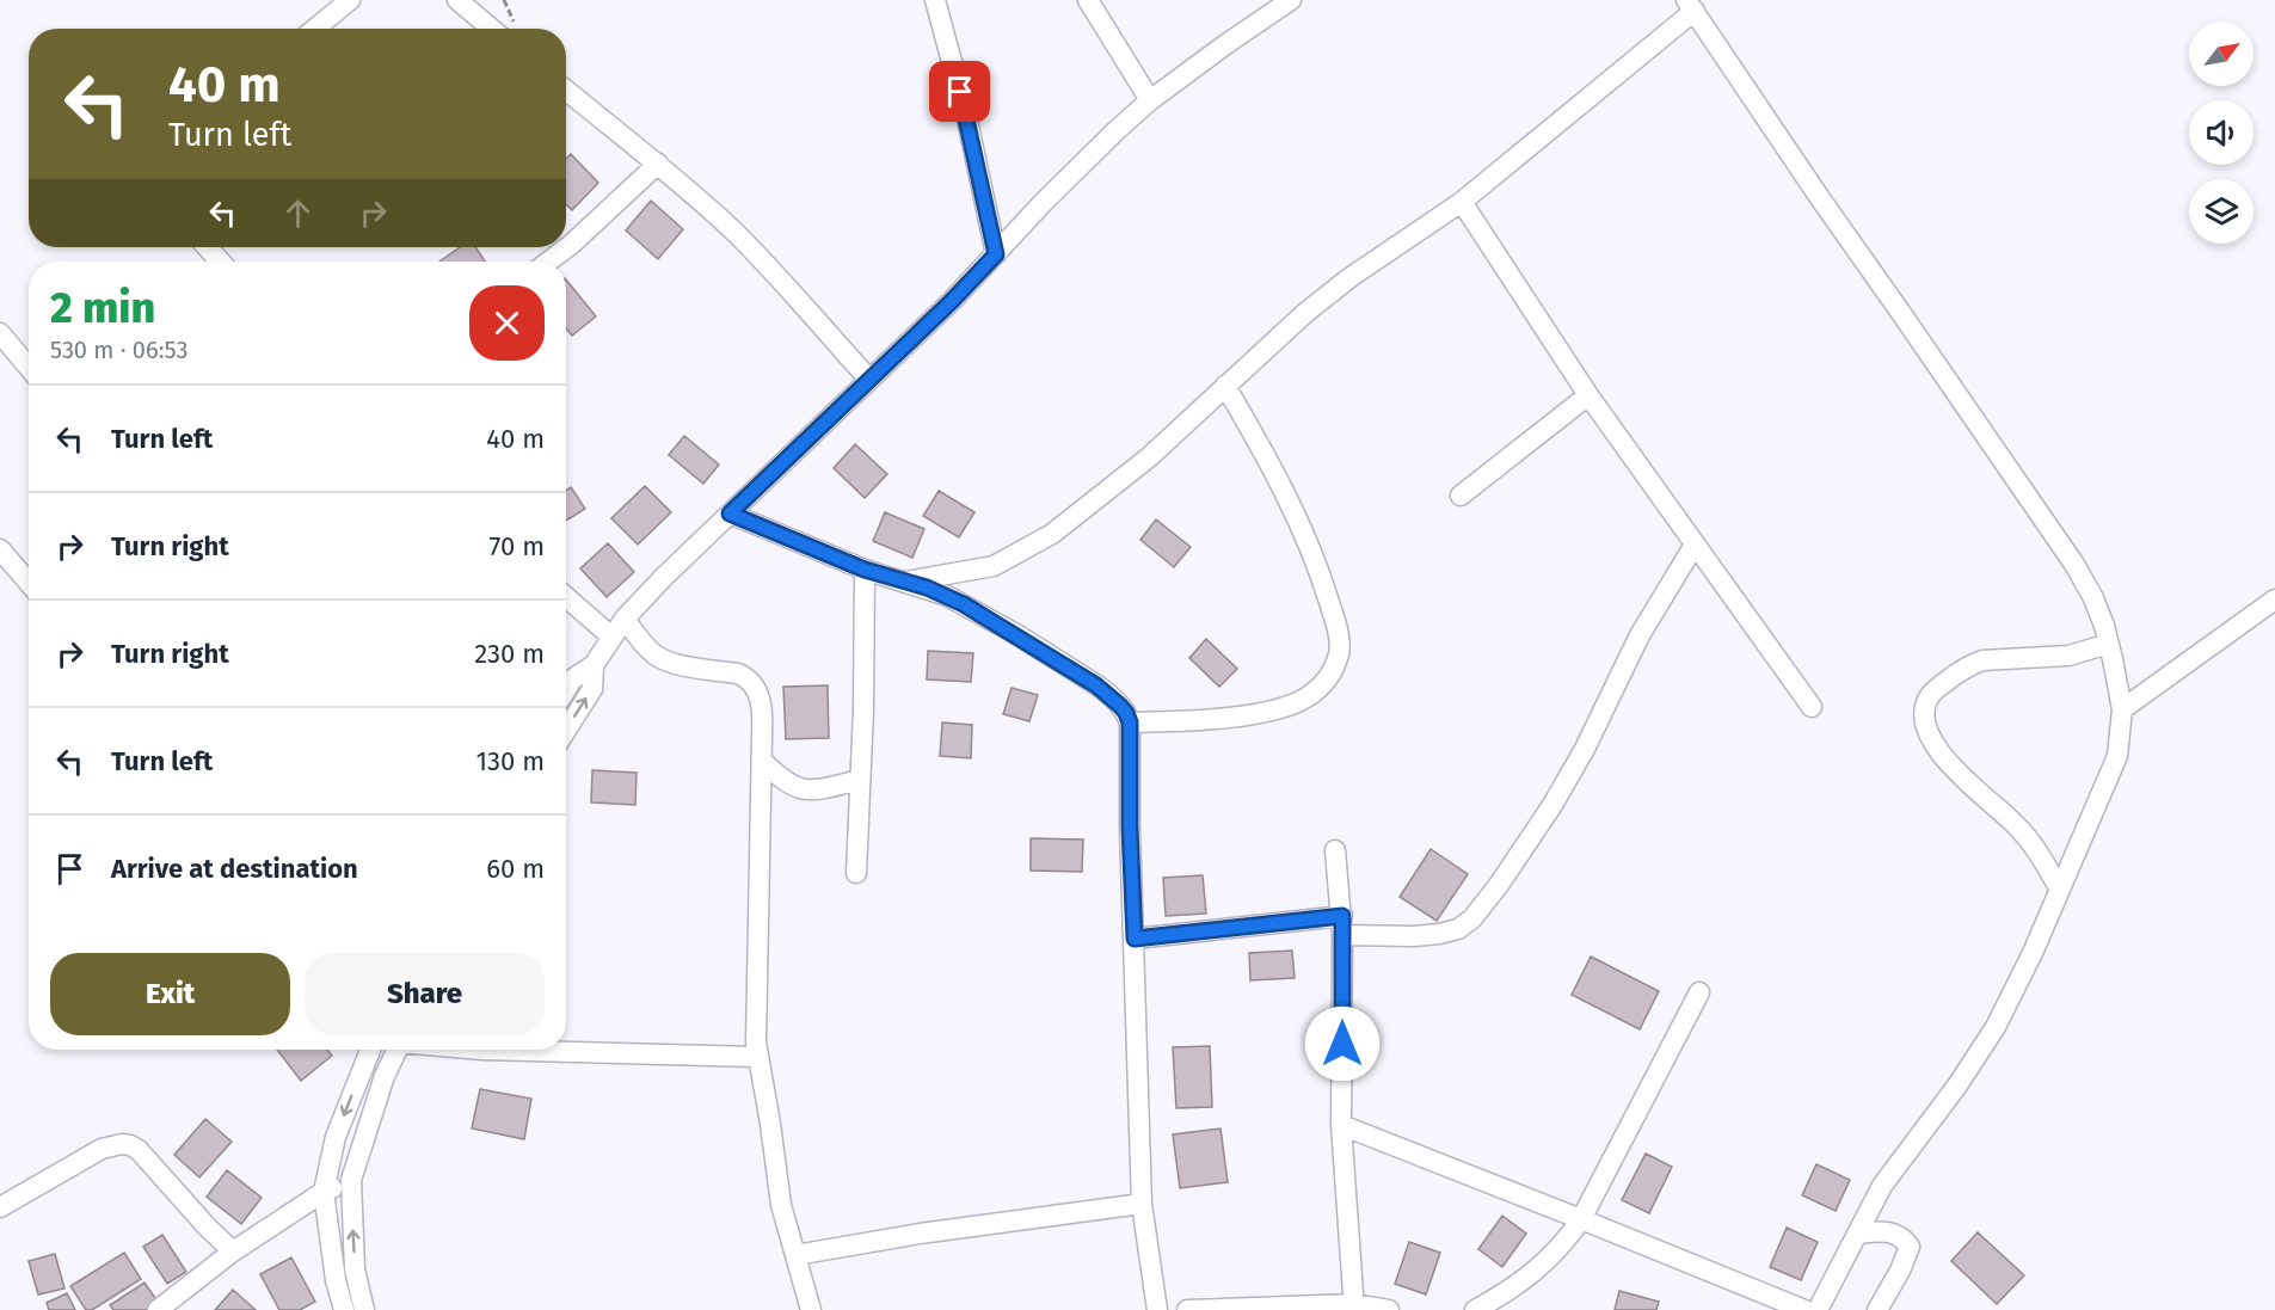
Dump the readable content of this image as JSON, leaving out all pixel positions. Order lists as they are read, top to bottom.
{
  "north": "top right",
  "page": {
    "turn": ["40 m", "Turn left"],
    "heading": ["2 min", "530 m · 06:53"],
    "list": [
      {
        "name": "Turn left",
        "value": "40 m"
      },
      {
        "name": "Turn right",
        "value": "70 m"
      },
      {
        "name": "Turn right",
        "value": "230 m"
      },
      {
        "name": "Turn left",
        "value": "130 m"
      },
      {
        "name": "Arrive at destination",
        "value": "60 m"
      }
    ],
    "buttons": ["Exit", "Share"]
  }
}
